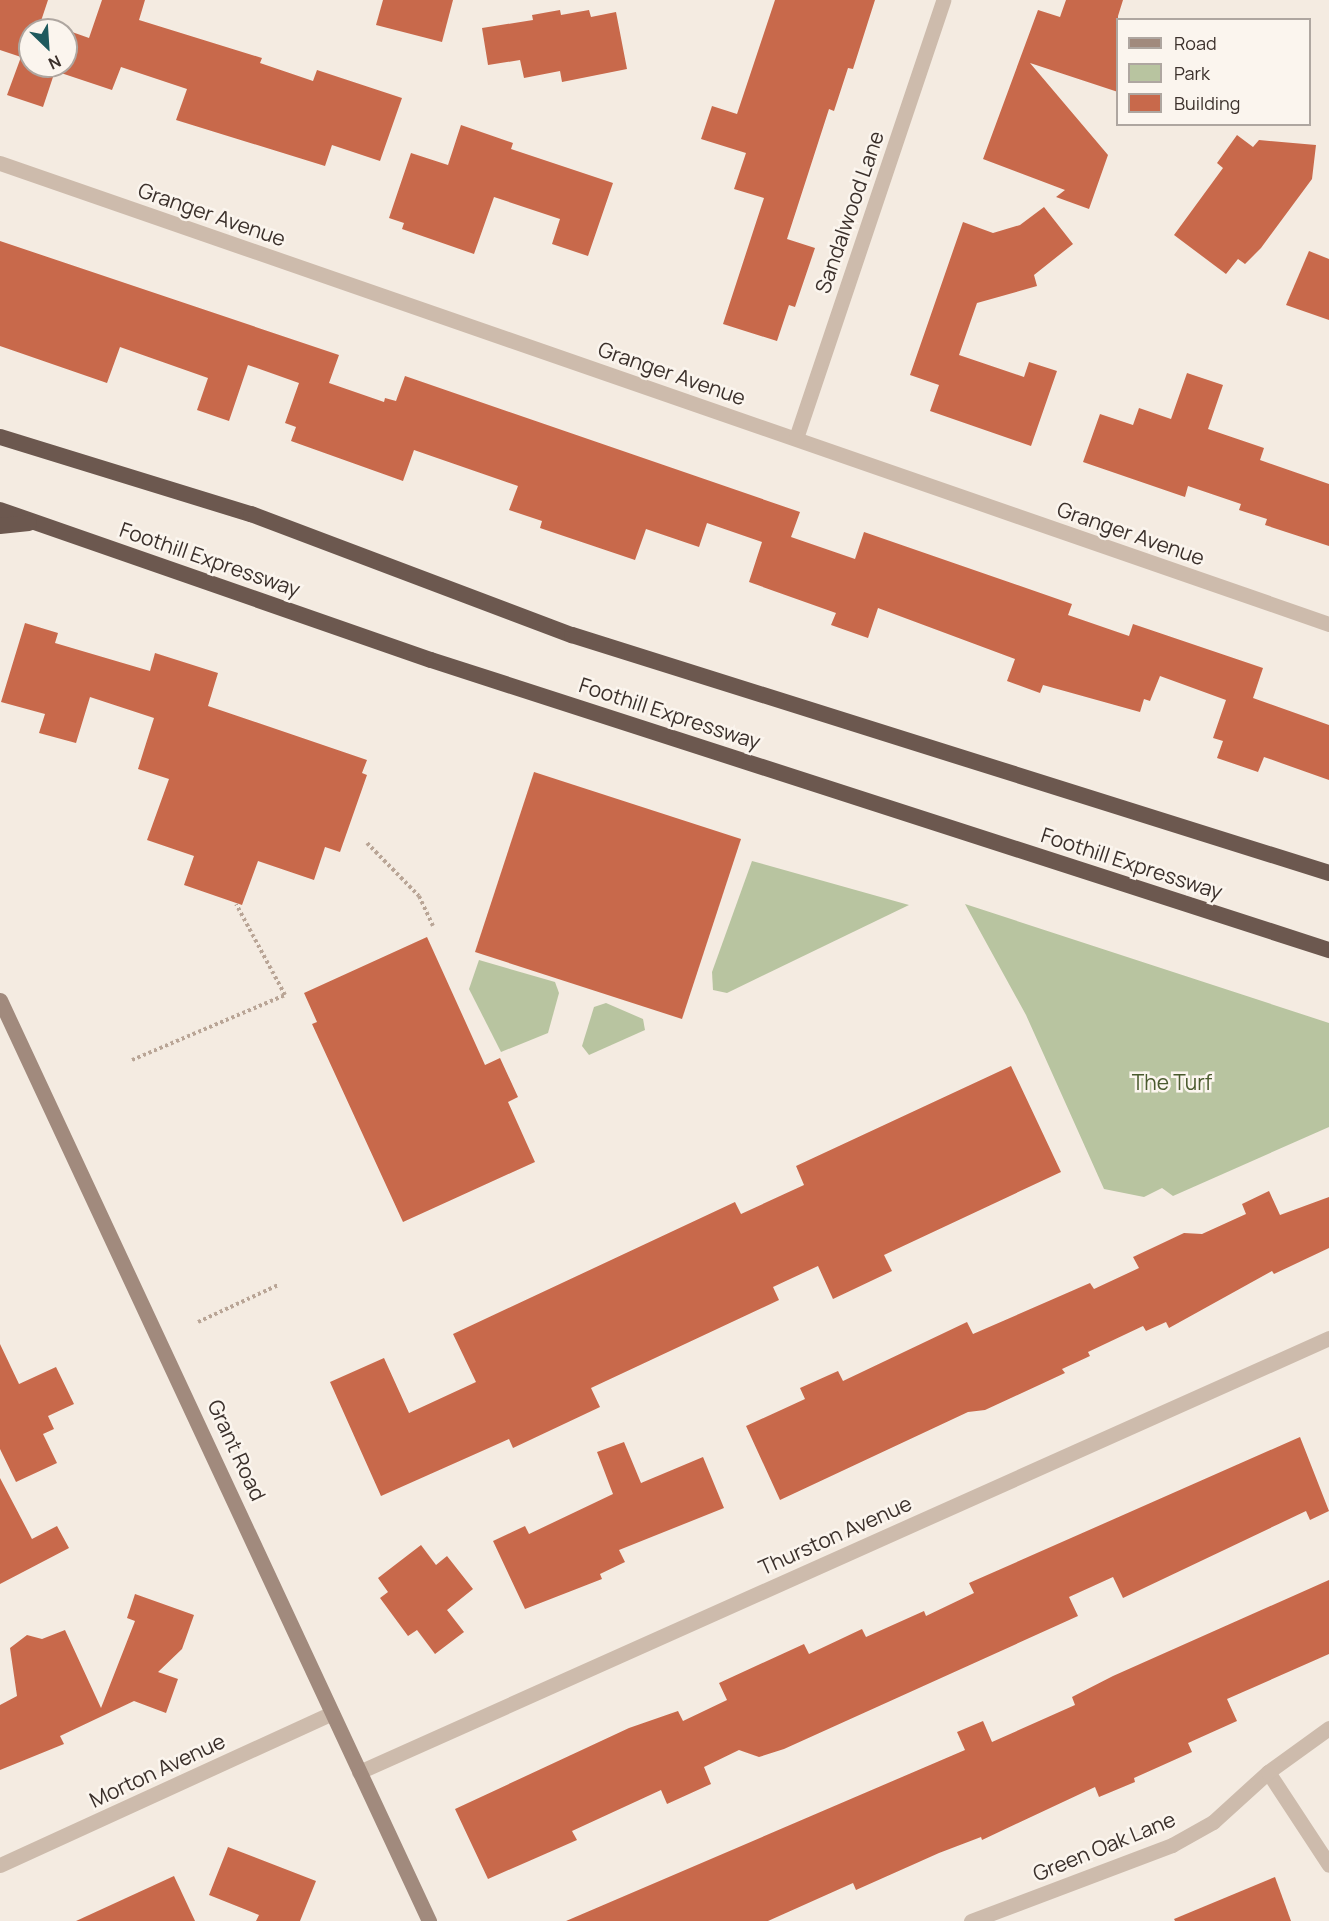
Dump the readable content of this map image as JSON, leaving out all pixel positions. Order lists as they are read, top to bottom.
{
  "streets": {
    "highway": ["Foothill Expressway"],
    "main road": ["Grant Road"],
    "street": [
      "Sandalwood Lane",
      "Granger Avenue",
      "Thurston Avenue",
      "Morton Avenue",
      "Green Oak Lane"
    ]
  },
  "crossings": [
    ["Sandalwood Lane", "Granger Avenue"],
    ["Grant Road", "Thurston Avenue"],
    ["Grant Road", "Morton Avenue"]
  ],
  "parks": ["The Turf"],
  "legend": ["Road", "Park", "Building"],
  "north": "bottom right"
}
